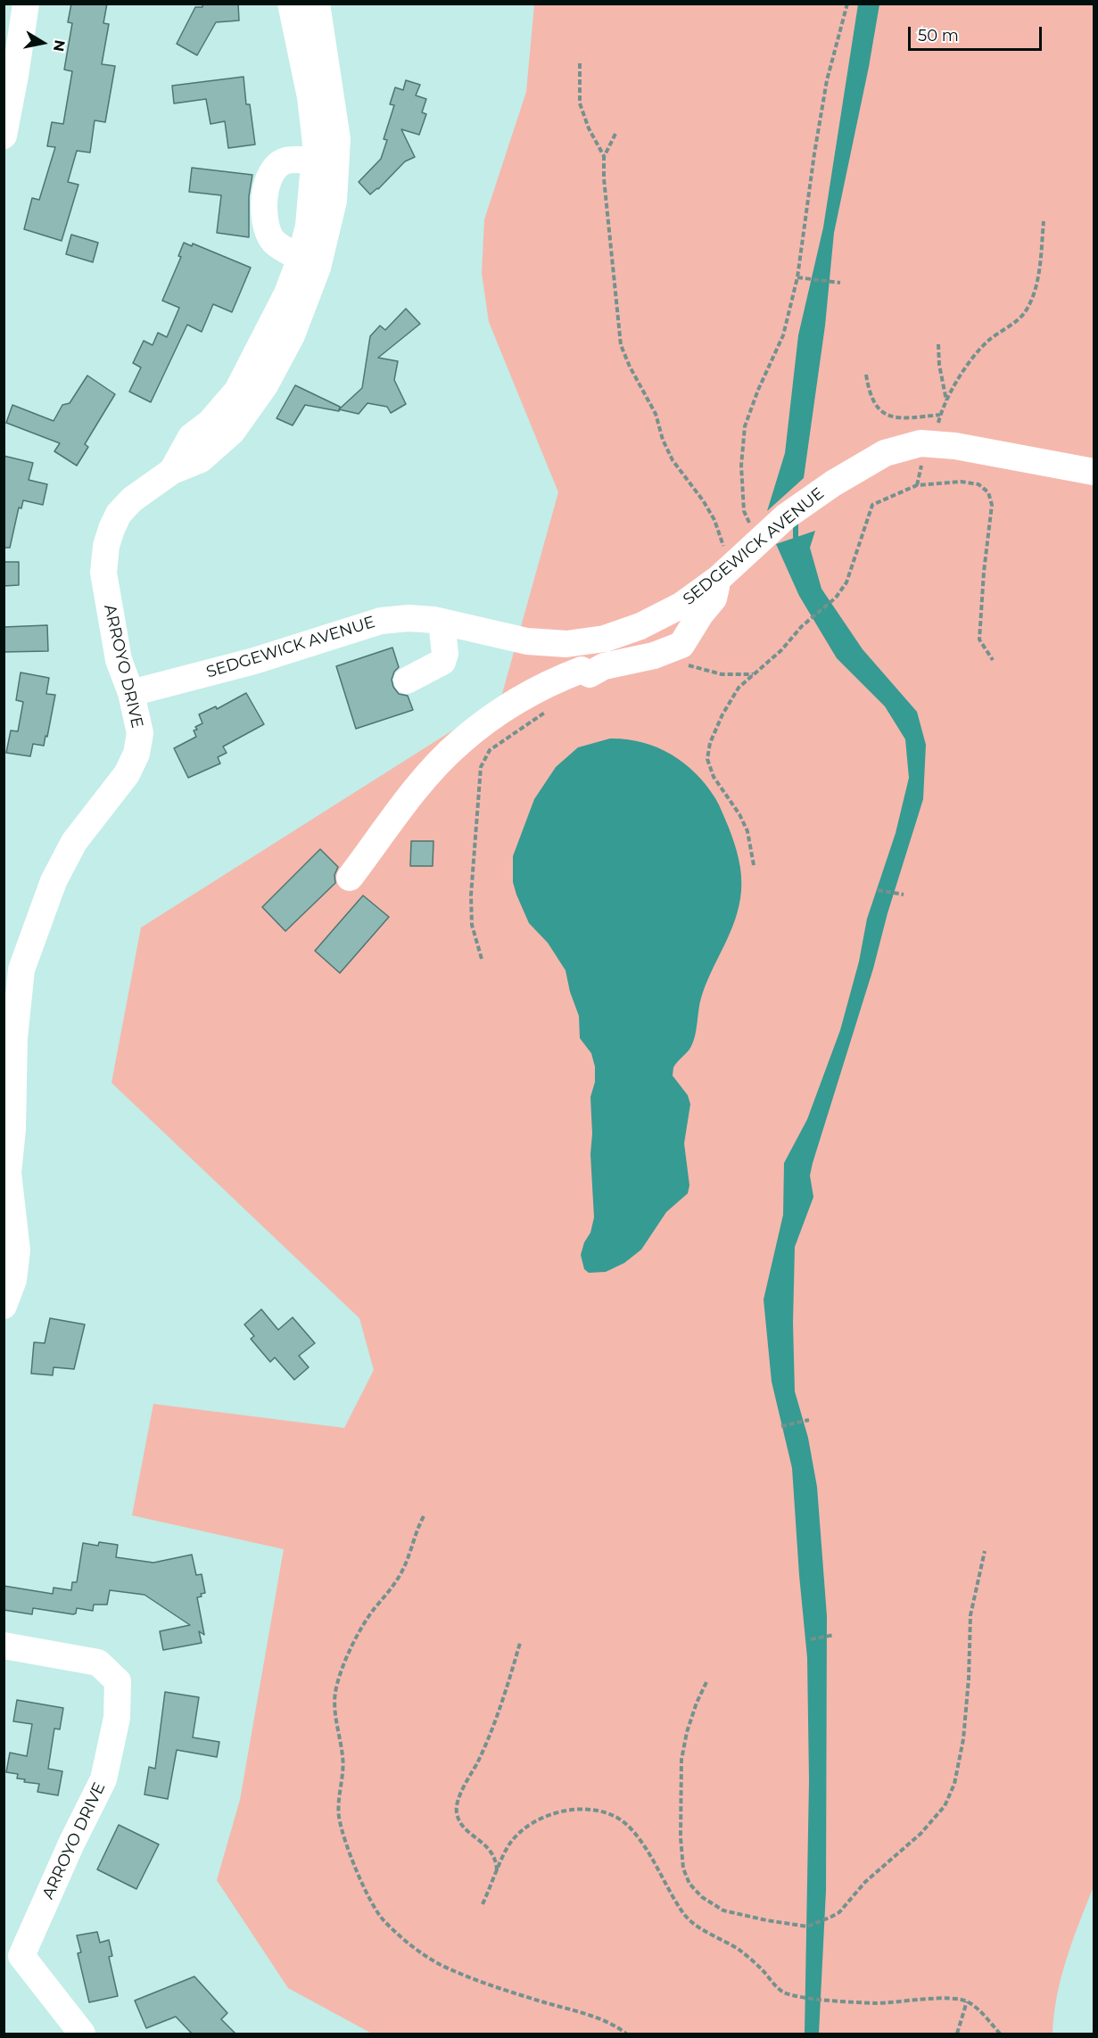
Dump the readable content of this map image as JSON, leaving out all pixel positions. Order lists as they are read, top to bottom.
{
  "streets": {
    "street": ["SEDGEWICK AVENUE", "ARROYO DRIVE"]
  },
  "crossings": [
    ["SEDGEWICK AVENUE", "ARROYO DRIVE"]
  ],
  "scale_bar": "50 m",
  "north": "right"
}
